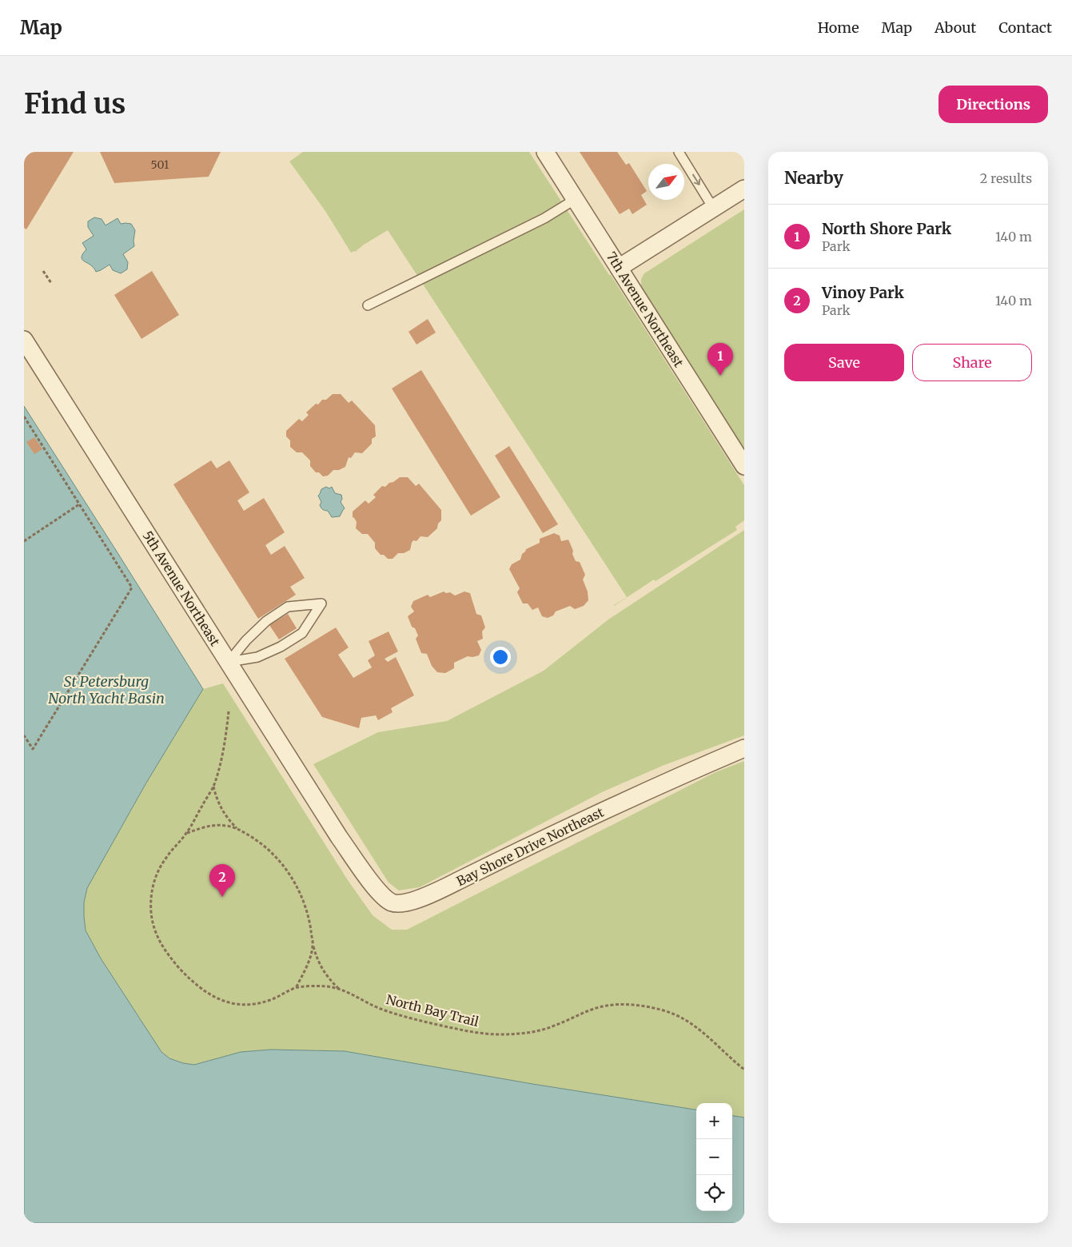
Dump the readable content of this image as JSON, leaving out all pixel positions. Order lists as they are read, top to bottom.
{
  "streets": {
    "street": ["7th Avenue Northeast", "5th Avenue Northeast", "Bay Shore Drive Northeast"],
    "path": ["North Bay Trail"]
  },
  "crossings": [
    ["5th Avenue Northeast", "Bay Shore Drive Northeast"]
  ],
  "water": ["St Petersburg North Yacht Basin"],
  "house_numbers": ["501"],
  "north": "top right",
  "page": {
    "header": "Map",
    "nav": [
      "Home",
      "Map",
      "About",
      "Contact"
    ],
    "buttons": [
      "Directions",
      ["Save", "Share"]
    ],
    "title": "Find us",
    "heading": ["Nearby", "2 results"],
    "list": [
      {
        "mark": "1",
        "name": "North Shore Park",
        "note": "Park",
        "value": "140 m"
      },
      {
        "mark": "2",
        "name": "Vinoy Park",
        "note": "Park",
        "value": "140 m"
      }
    ],
    "pins": ["1", "2"],
    "map_buttons": ["+", "−"]
  }
}
